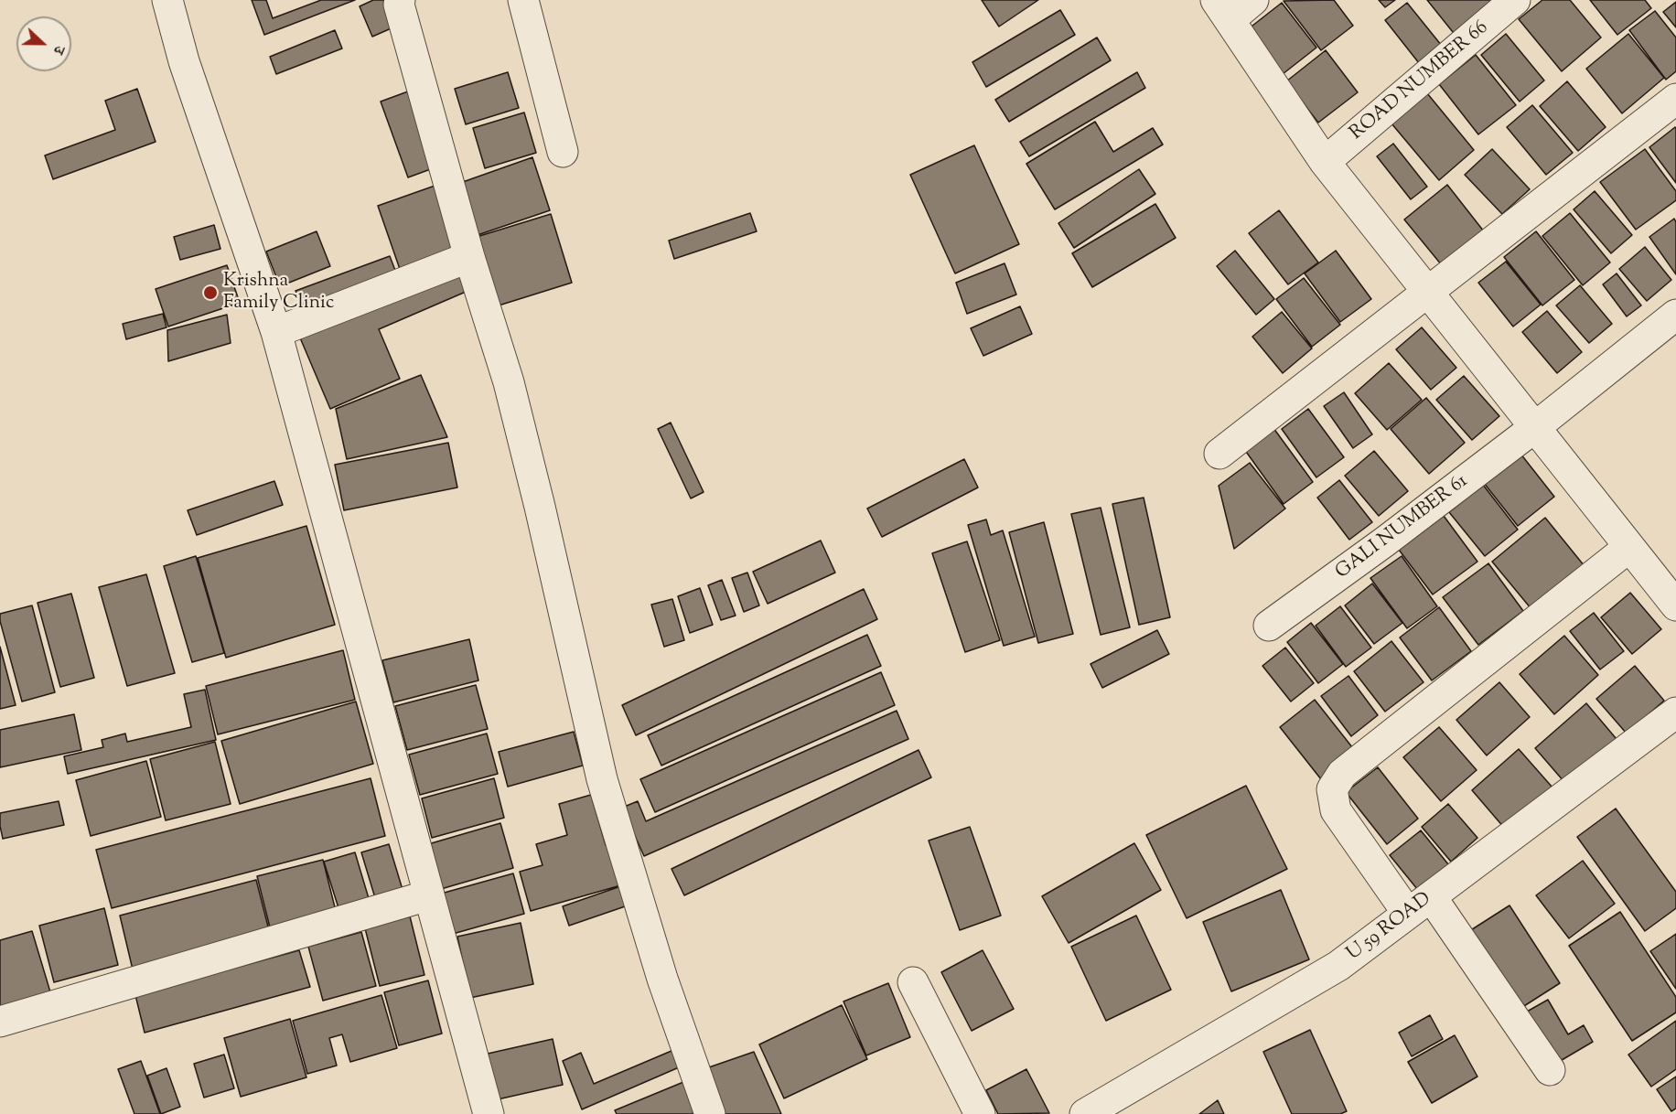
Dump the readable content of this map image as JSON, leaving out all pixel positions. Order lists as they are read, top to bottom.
{
  "streets": {
    "street": ["ROAD NUMBER 66", "GALI NUMBER 61", "U 59 ROAD"]
  },
  "places": ["Krishna Family Clinic"],
  "north": "right"
}
